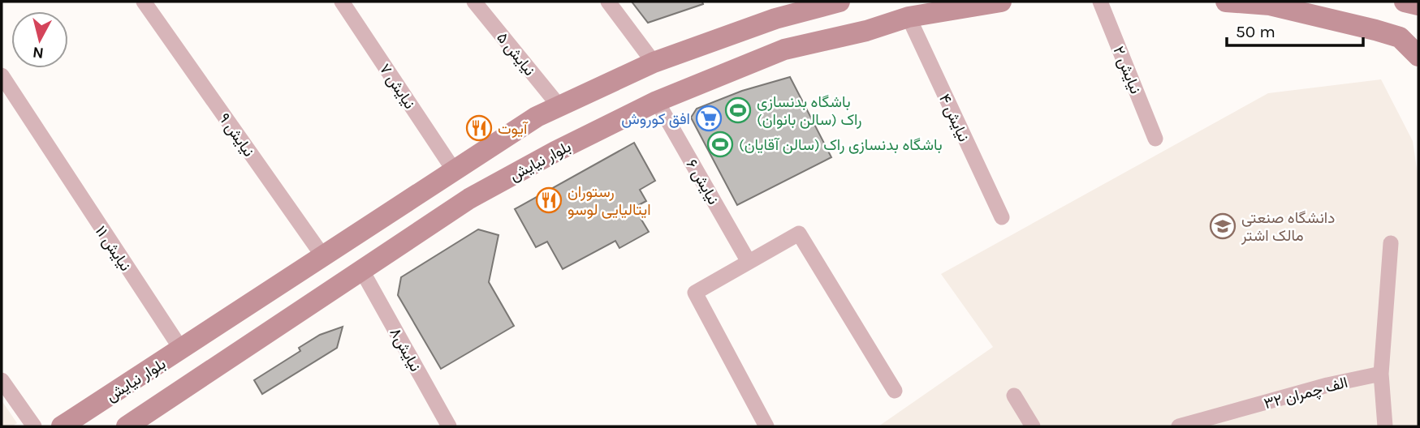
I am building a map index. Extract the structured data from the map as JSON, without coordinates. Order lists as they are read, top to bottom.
{
  "streets": {
    "main road": ["بلوار نیایش"],
    "street": [
      "نیایش ۵",
      "نیایش ۲",
      "نیایش ۷",
      "نیایش ۴",
      "نیایش ۹",
      "نیایش ۶",
      "نیایش ۱۱",
      "نیایش۸",
      "۳۲ الف چمران"
    ]
  },
  "crossings": [
    ["نیایش ۵", "بلوار نیایش"],
    ["نیایش ۷", "بلوار نیایش"],
    ["نیایش ۴", "بلوار نیایش"],
    ["نیایش ۹", "بلوار نیایش"],
    ["بلوار نیایش", "نیایش ۶"],
    ["بلوار نیایش", "نیایش ۱۱"],
    ["بلوار نیایش", "نیایش۸"]
  ],
  "places": {
    "sports": ["باشگاه بدنسازی راک (سالن بانوان)", "باشگاه بدنسازی راک (سالن آقایان)"],
    "supermarket": ["افق کوروش"],
    "restaurant": ["آیوت", "رستوران ایتالیایی لوسو"],
    "school or university": ["دانشگاه صنعتی مالک اشتر"]
  },
  "scale_bar": "50 m",
  "north": "bottom"
}
